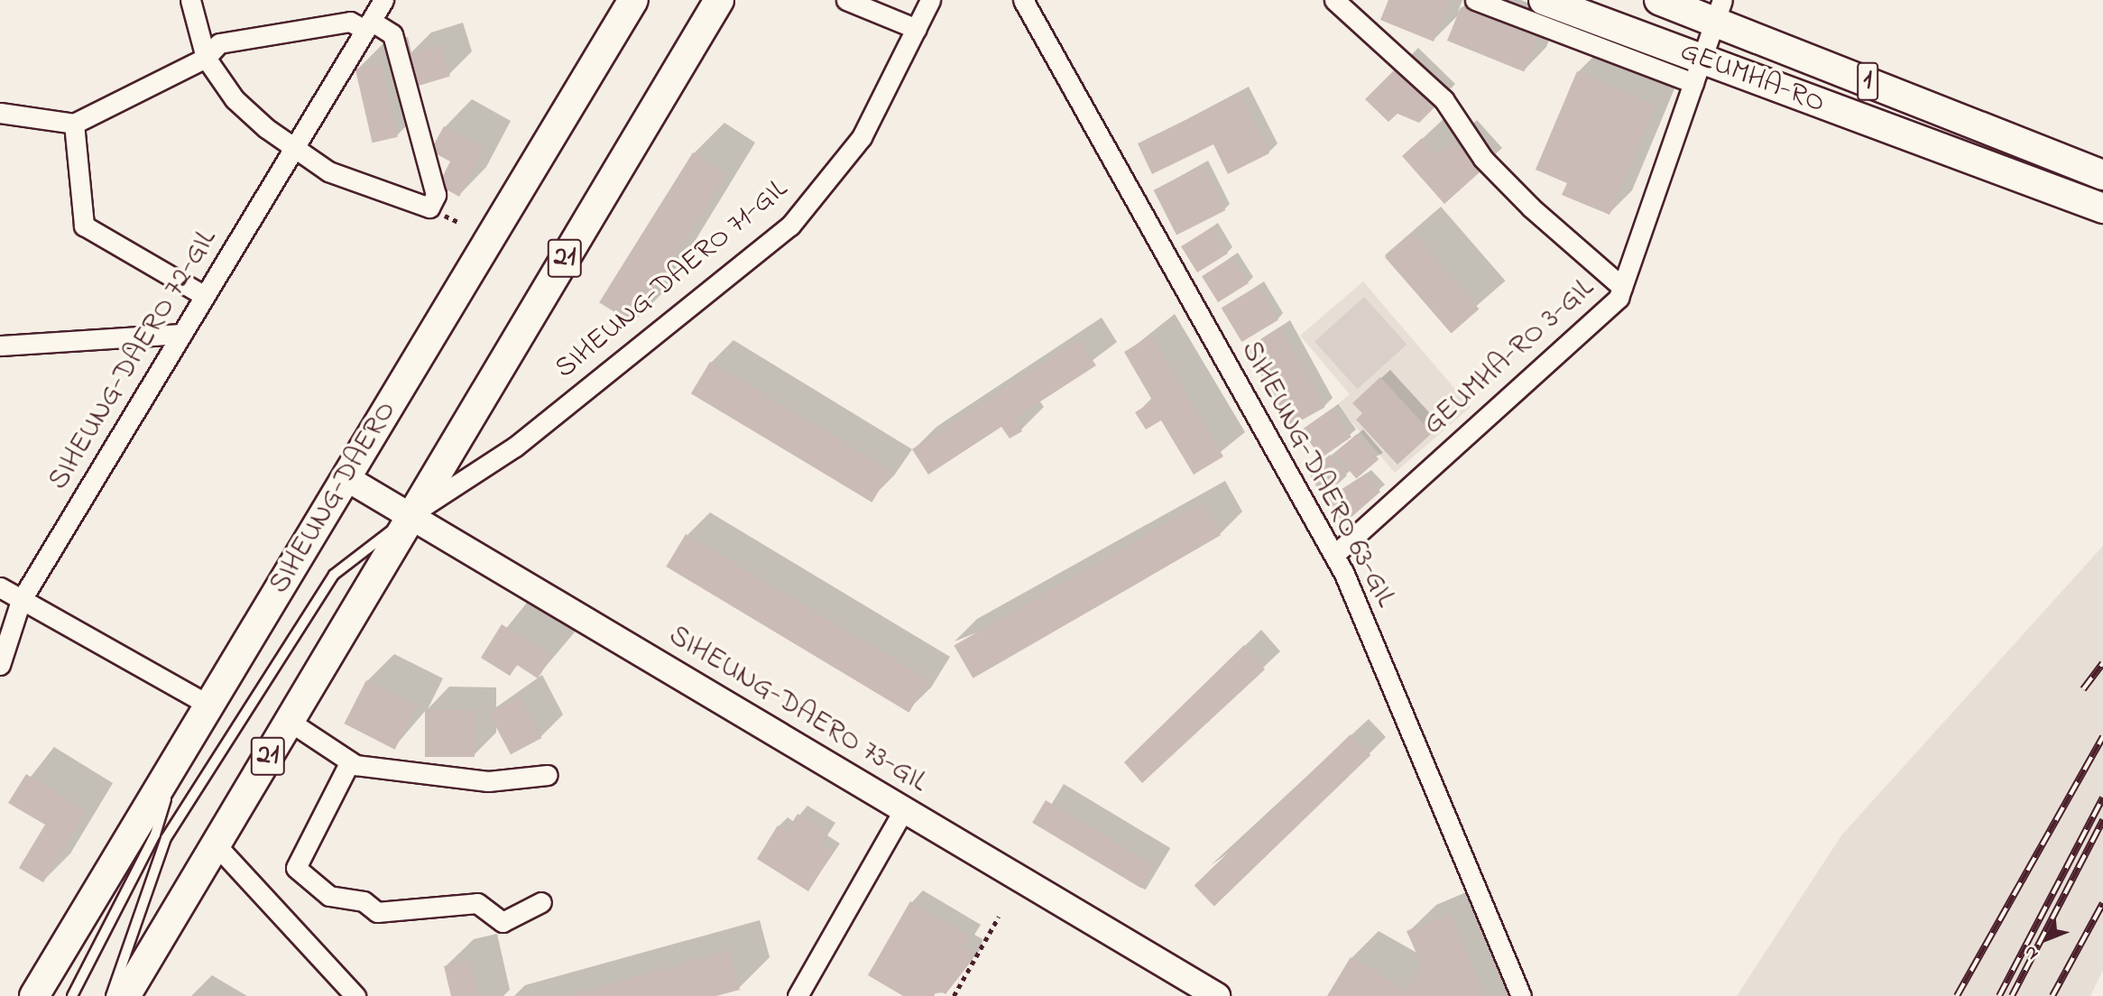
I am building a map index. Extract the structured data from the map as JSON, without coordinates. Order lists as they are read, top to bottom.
{
  "streets": {
    "main road": [
      "GEUMHA-RO",
      "1",
      "21",
      "SIHEUNG-DAERO"
    ],
    "street": [
      "SIHEUNG-DAERO 71-GIL",
      "GEUMHA-RO 3-GIL",
      "SIHEUNG-DAERO 72-GIL",
      "SIHEUNG-DAERO 63-GIL",
      "SIHEUNG-DAERO 73-GIL"
    ]
  },
  "crossings": [
    ["GEUMHA-RO", "GEUMHA-RO 3-GIL"],
    ["21", "SIHEUNG-DAERO 71-GIL"],
    ["21", "SIHEUNG-DAERO 73-GIL"],
    ["SIHEUNG-DAERO 71-GIL", "SIHEUNG-DAERO 73-GIL"],
    ["GEUMHA-RO 3-GIL", "SIHEUNG-DAERO 63-GIL"],
    ["SIHEUNG-DAERO", "SIHEUNG-DAERO 73-GIL"]
  ],
  "north": "bottom left"
}
